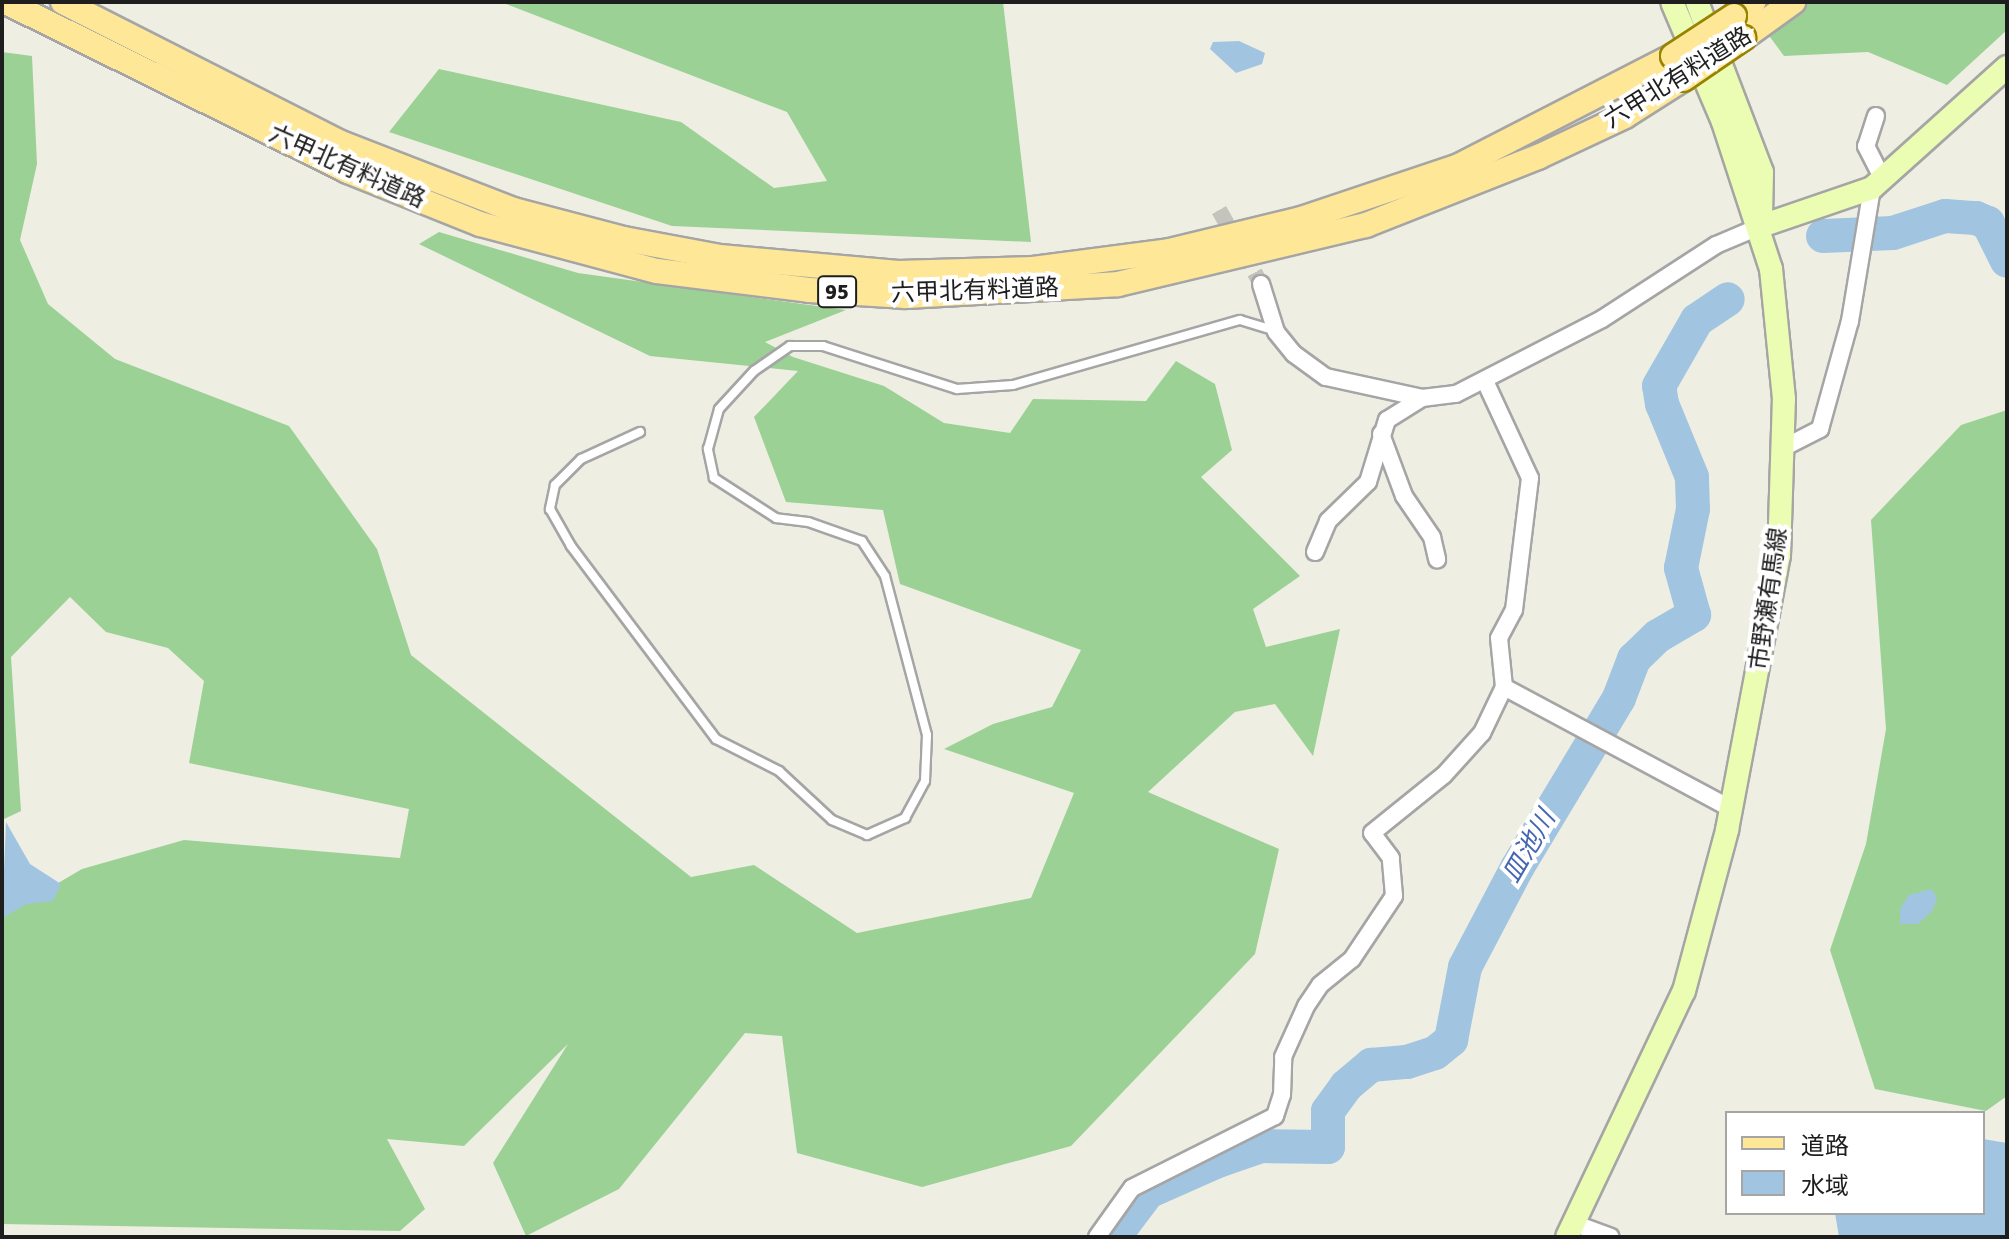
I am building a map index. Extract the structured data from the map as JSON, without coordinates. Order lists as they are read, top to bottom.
{
  "streets": {
    "main road": ["六甲北有料道路", "95", "市野瀬有馬線"]
  },
  "water": ["皿池川"],
  "legend": ["道路", "水域"]
}
